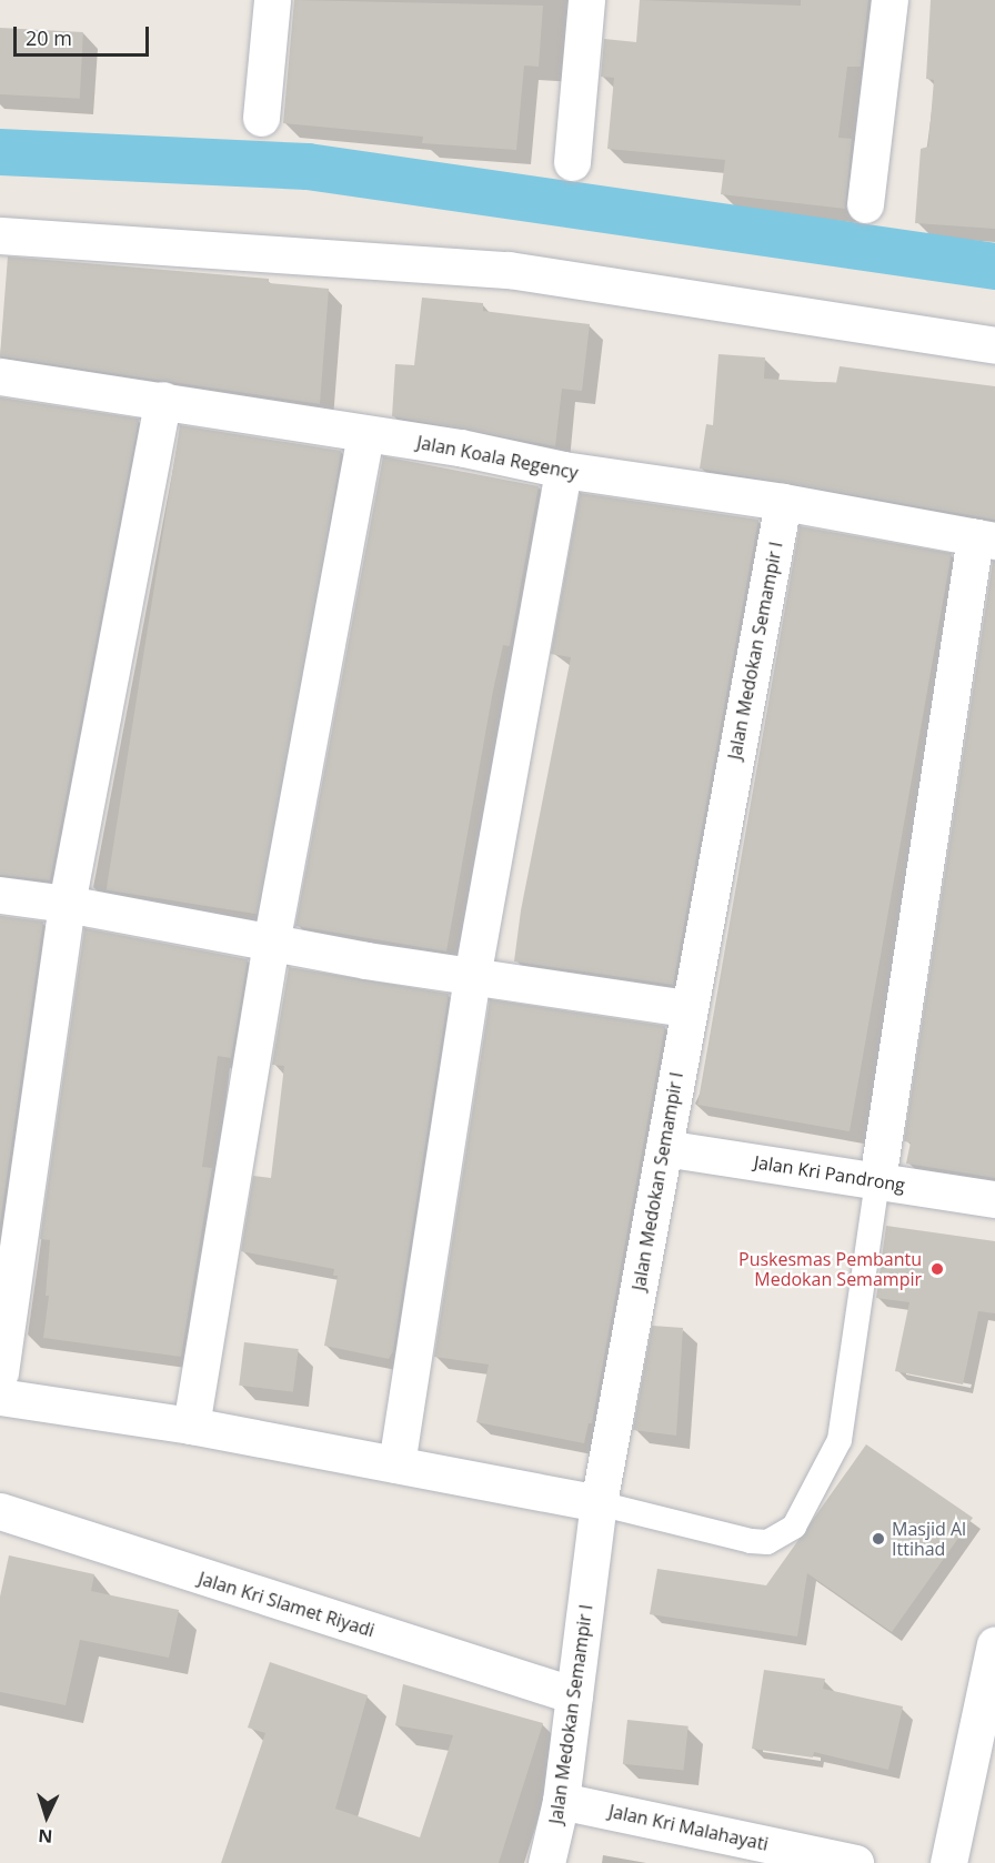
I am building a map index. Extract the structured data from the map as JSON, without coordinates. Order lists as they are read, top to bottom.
{
  "streets": {
    "street": [
      "Jalan Koala Regency",
      "Jalan Medokan Semampir I",
      "Jalan Kri Pandrong",
      "Jalan Kri Slamet Riyadi",
      "Jalan Kri Malahayati"
    ]
  },
  "crossings": [
    ["Jalan Koala Regency", "Jalan Medokan Semampir I"],
    ["Jalan Medokan Semampir I", "Jalan Kri Pandrong"],
    ["Jalan Medokan Semampir I", "Jalan Kri Slamet Riyadi"],
    ["Jalan Medokan Semampir I", "Jalan Kri Malahayati"]
  ],
  "places": ["Puskesmas Pembantu Medokan Semampir", "Masjid Al Ittihad"],
  "scale_bar": "20 m",
  "north": "bottom"
}
